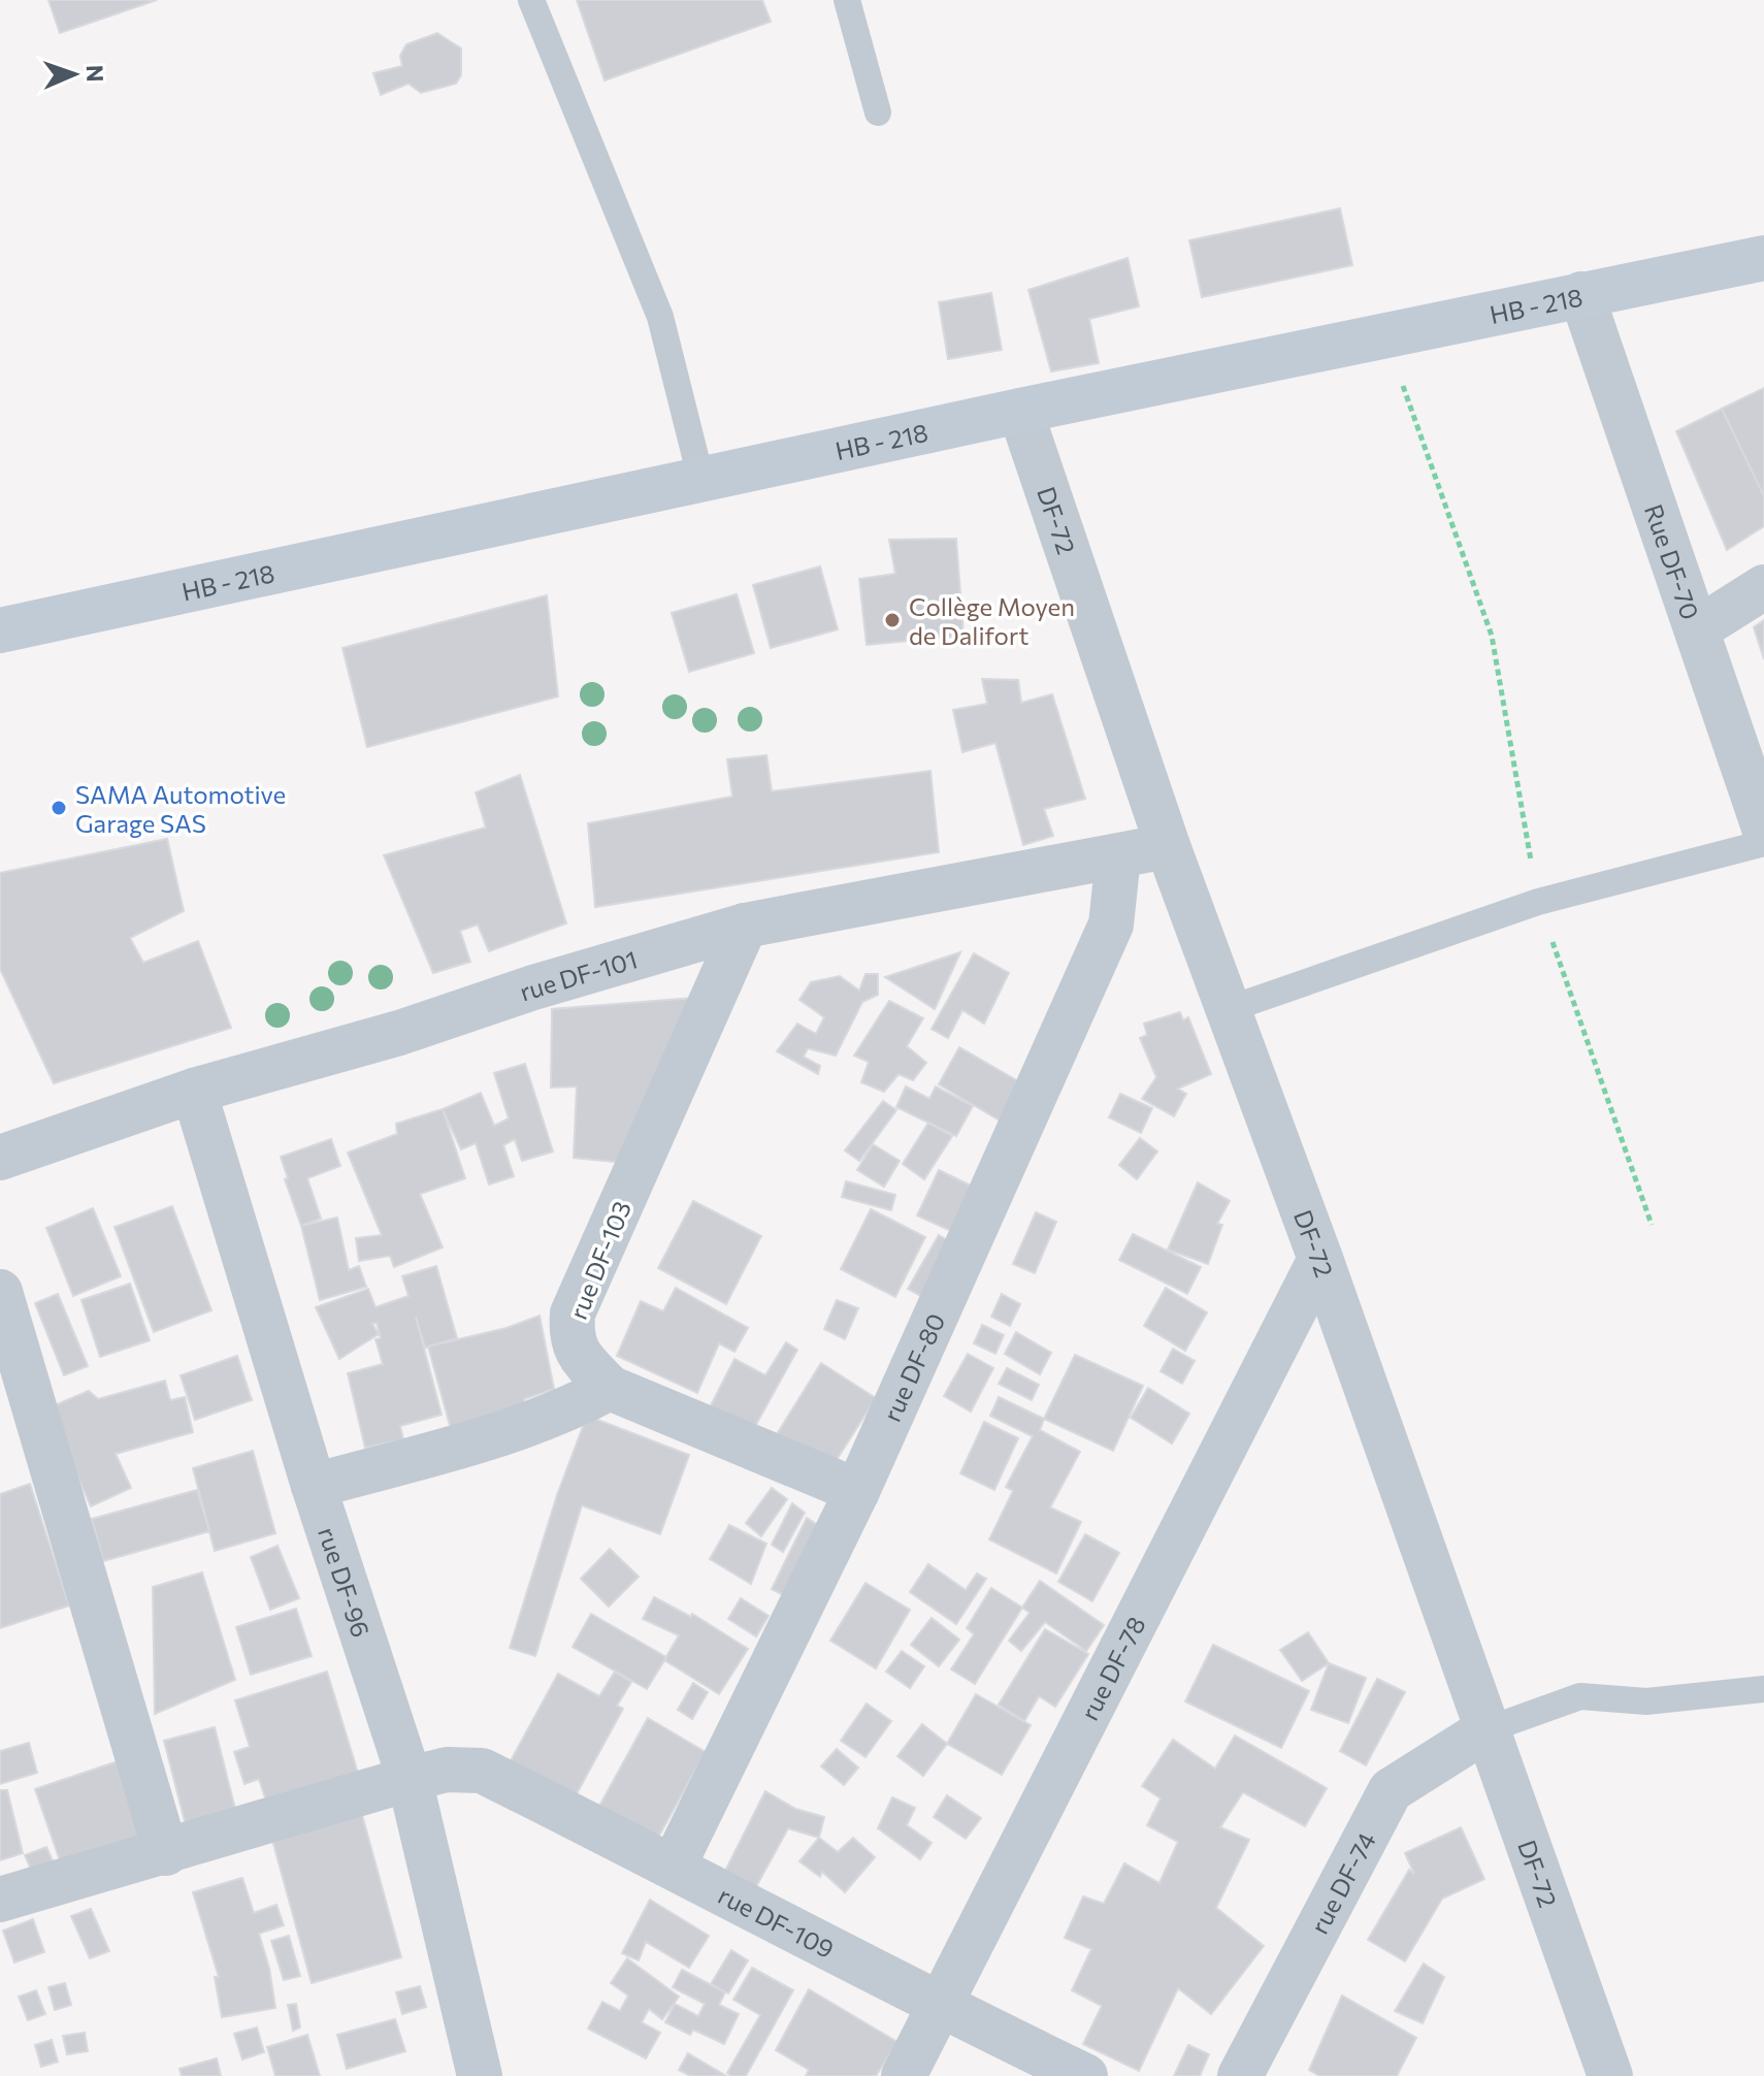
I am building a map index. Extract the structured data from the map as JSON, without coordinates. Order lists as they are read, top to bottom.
{
  "streets": {
    "main road": ["HB - 218"],
    "street": [
      "DF-72",
      "Rue DF-70",
      "rue DF-101",
      "rue DF-103",
      "rue DF-80",
      "rue DF-96",
      "rue DF-78",
      "rue DF-74",
      "rue DF-109"
    ]
  },
  "crossings": [
    ["HB - 218", "DF-72"],
    ["HB - 218", "Rue DF-70"],
    ["DF-72", "rue DF-101"],
    ["DF-72", "rue DF-78"],
    ["DF-72", "rue DF-74"],
    ["rue DF-101", "rue DF-103"],
    ["rue DF-101", "rue DF-80"],
    ["rue DF-101", "rue DF-96"],
    ["rue DF-103", "rue DF-80"],
    ["rue DF-80", "rue DF-109"],
    ["rue DF-96", "rue DF-109"],
    ["rue DF-78", "rue DF-109"]
  ],
  "places": ["Collège Moyen de Dalifort", "SAMA Automotive Garage SAS"],
  "north": "right"
}
